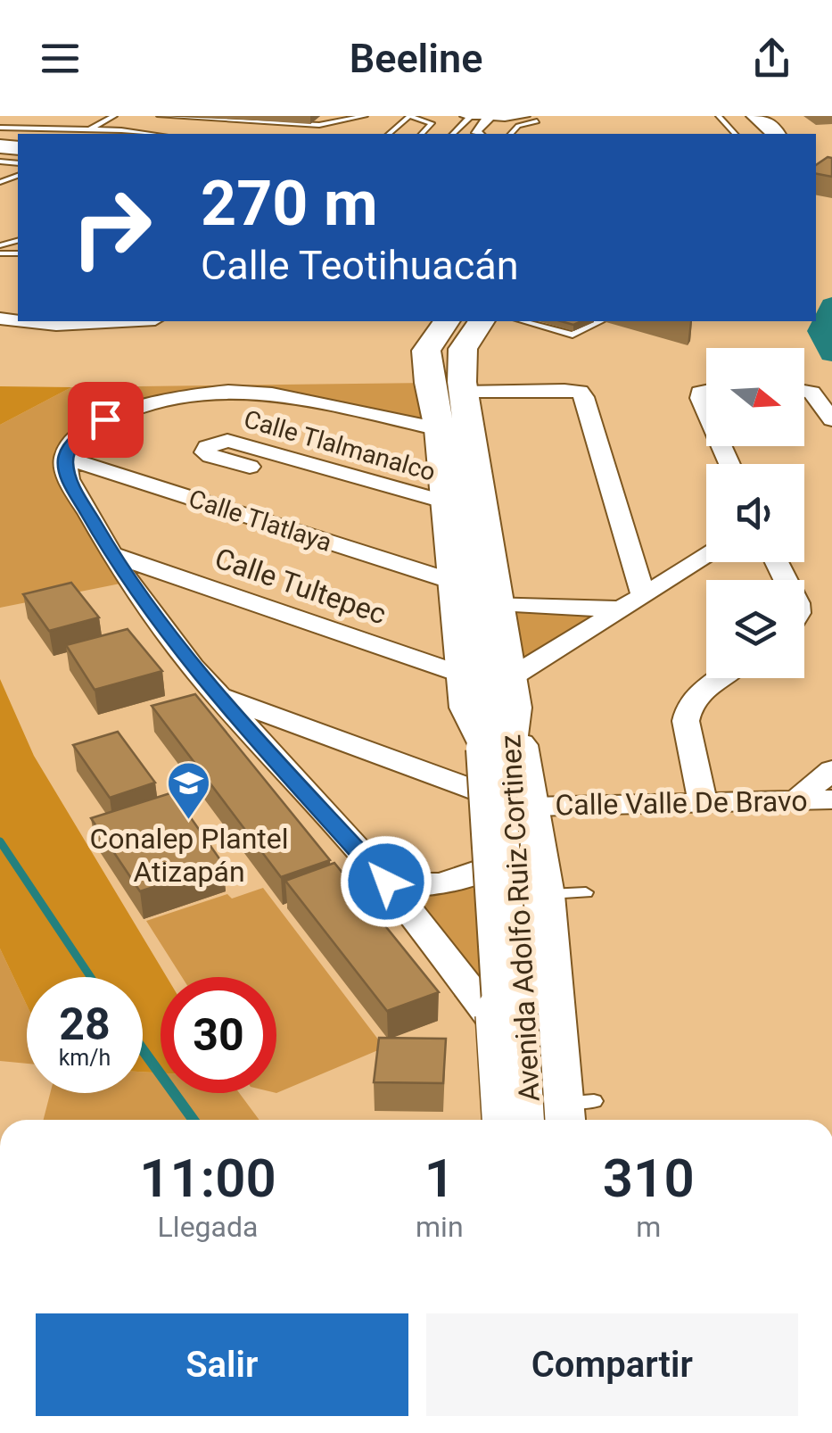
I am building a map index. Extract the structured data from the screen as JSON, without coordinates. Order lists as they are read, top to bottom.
{
  "streets": {
    "main road": ["Avenida Adolfo Ruiz Cortinez"],
    "street": [
      "Calle Tlalmanalco",
      "Calle Tlatlaya",
      "Calle Tultepec",
      "Calle Valle De Bravo"
    ]
  },
  "crossings": [
    ["Calle Tlalmanalco", "Avenida Adolfo Ruiz Cortinez"],
    ["Calle Tlatlaya", "Avenida Adolfo Ruiz Cortinez"],
    ["Calle Tultepec", "Avenida Adolfo Ruiz Cortinez"],
    ["Calle Valle De Bravo", "Avenida Adolfo Ruiz Cortinez"]
  ],
  "places": {
    "school or university": ["Conalep Plantel Atizapán"]
  },
  "north": "right",
  "page": {
    "header": "Beeline",
    "turn": ["270 m", "Calle Teotihuacán"],
    "speed": "28 km/h",
    "limit": "30",
    "eta": [
      "11:00",
      "Llegada",
      "1",
      "min",
      "310",
      "m"
    ],
    "buttons": ["Salir", "Compartir"]
  }
}
